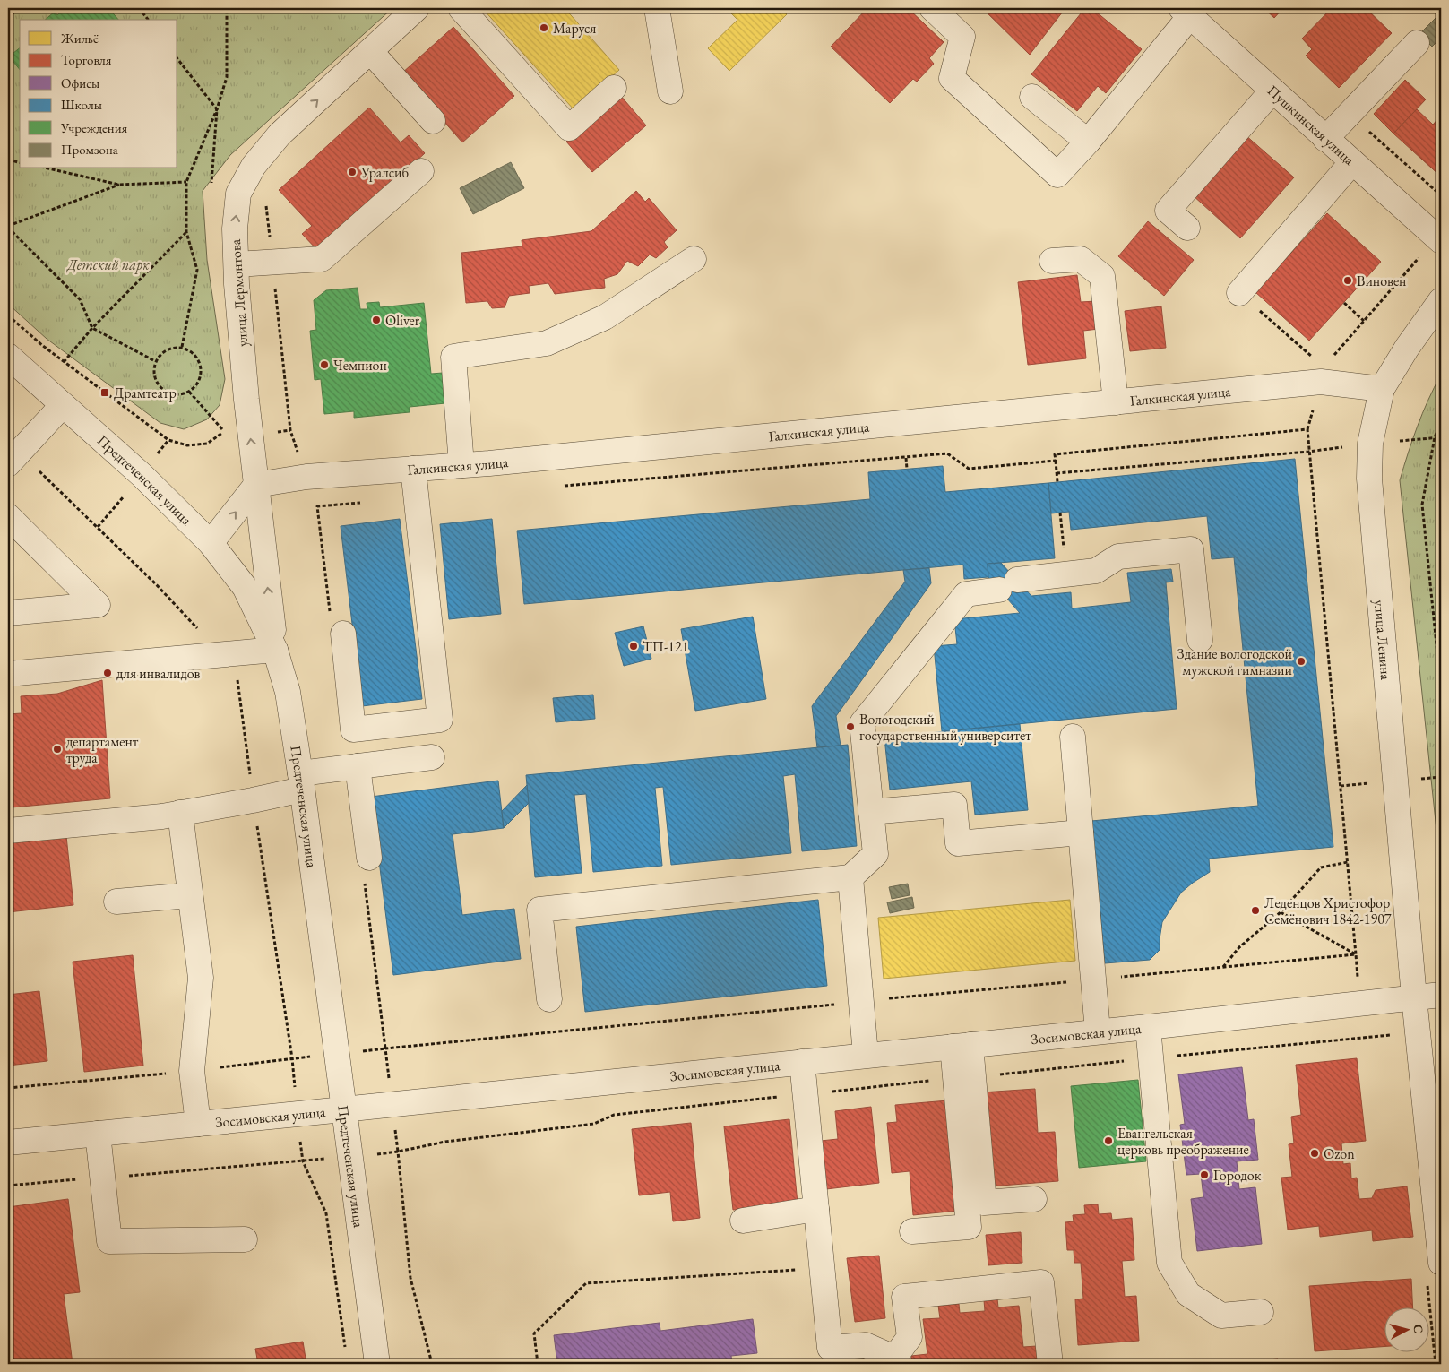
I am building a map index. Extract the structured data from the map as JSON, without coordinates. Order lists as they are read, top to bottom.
{
  "streets": {
    "street": [
      "Пушкинская улица",
      "улица Лермонтова",
      "Галкинская улица",
      "Предтеченская улица",
      "улица Ленина",
      "Зосимовская улица"
    ]
  },
  "crossings": [
    ["улица Лермонтова", "Галкинская улица"],
    ["улица Лермонтова", "Предтеченская улица"],
    ["Галкинская улица", "улица Ленина"],
    ["Предтеченская улица", "Зосимовская улица"],
    ["улица Ленина", "Зосимовская улица"]
  ],
  "one_way": ["улица Лермонтова"],
  "parks": ["Детский парк"],
  "places": {
    "other": [
      "Маруся",
      "Уралсиб",
      "Виновен",
      "Oliver",
      "Чемпион",
      "ТП-121",
      "Здание вологодской мужской гимназии",
      "для инвалидов",
      "Вологодский государственный университет",
      "департамент труда",
      "Леденцов Христофор Семёнович 1842-1907",
      "Евангельская церковь преображение",
      "Ozon",
      "Городок"
    ],
    "transit": ["Драмтеатр"]
  },
  "legend": [
    "Жильё",
    "Торговля",
    "Офисы",
    "Школы",
    "Учреждения",
    "Промзона"
  ],
  "north": "right"
}
